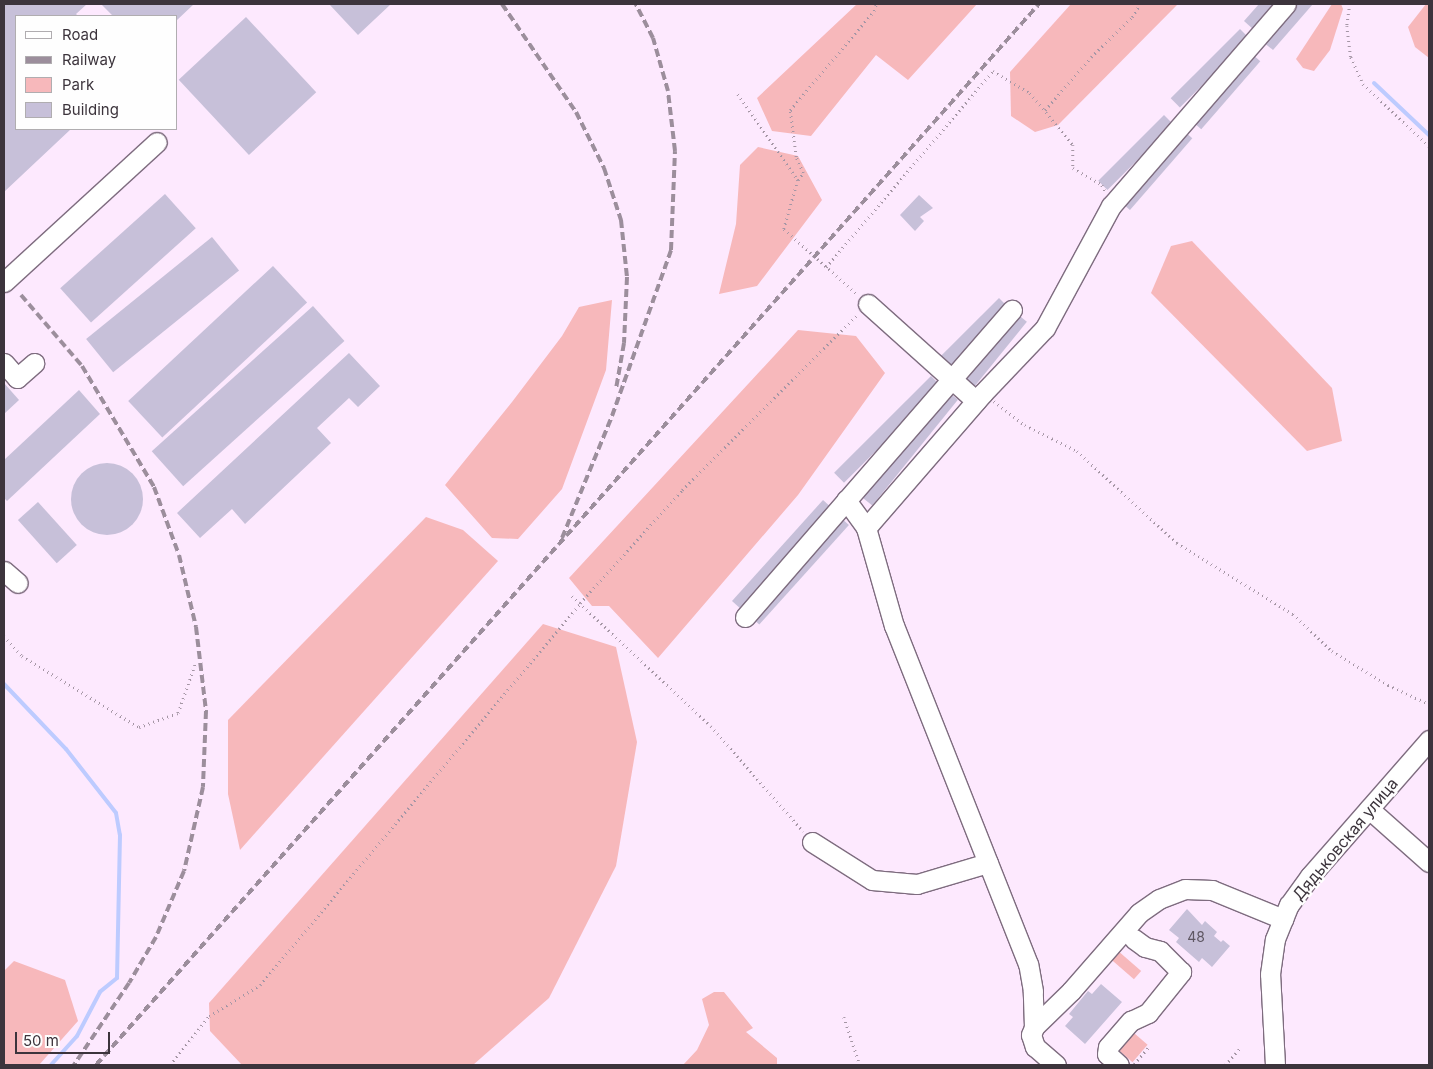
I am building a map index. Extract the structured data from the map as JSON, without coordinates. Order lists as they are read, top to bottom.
{
  "streets": {
    "street": ["Дядьковская улица"]
  },
  "house_numbers": ["48"],
  "legend": [
    "Road",
    "Railway",
    "Park",
    "Building"
  ],
  "scale_bar": "50 m"
}
